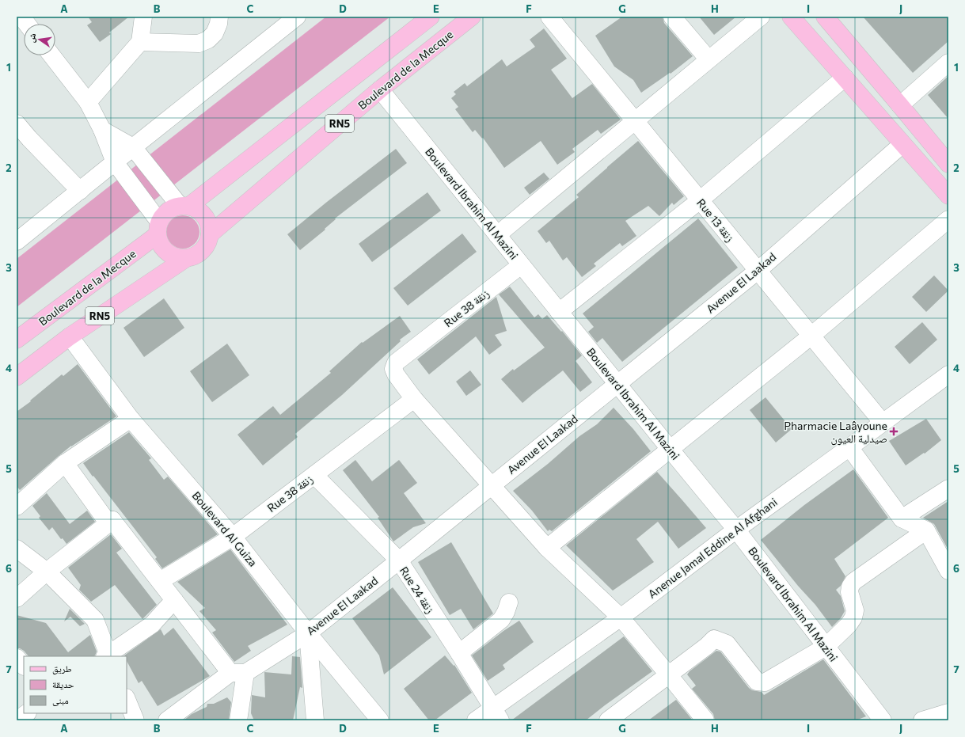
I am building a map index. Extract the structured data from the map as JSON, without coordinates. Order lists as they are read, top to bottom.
{
  "streets": {
    "main road": ["Boulevard de la Mecque", "RN5"],
    "street": [
      "Boulevard Ibrahim Al Mazini",
      "Rue 13 زنقة",
      "Avenue El Laakad",
      "Rue 38 زنقة",
      "Boulevard Al Guiza",
      "Anenue Jamal Eddine Al Afghani",
      "Rue 24 زنقة"
    ]
  },
  "crossings": [
    ["Boulevard de la Mecque", "RN5"],
    ["Boulevard de la Mecque", "Boulevard Ibrahim Al Mazini"],
    ["RN5", "Boulevard Al Guiza"],
    ["Boulevard Ibrahim Al Mazini", "Avenue El Laakad"],
    ["Boulevard Ibrahim Al Mazini", "Rue 38 زنقة"],
    ["Boulevard Ibrahim Al Mazini", "Anenue Jamal Eddine Al Afghani"],
    ["Rue 13 زنقة", "Avenue El Laakad"],
    ["Rue 13 زنقة", "Anenue Jamal Eddine Al Afghani"],
    ["Avenue El Laakad", "Boulevard Al Guiza"],
    ["Avenue El Laakad", "Rue 24 زنقة"],
    ["Rue 38 زنقة", "Boulevard Al Guiza"],
    ["Rue 38 زنقة", "Rue 24 زنقة"],
    ["Anenue Jamal Eddine Al Afghani", "Rue 24 زنقة"]
  ],
  "places": {
    "health": ["Pharmacie Laâyoune صيدلية العيون"]
  },
  "legend": ["طريق", "حديقة", "مبنى"],
  "north": "left",
  "grid": {
    "columns": [
      "A",
      "B",
      "C",
      "D",
      "E",
      "F",
      "G",
      "H",
      "I",
      "J"
    ],
    "rows": [
      "1",
      "2",
      "3",
      "4",
      "5",
      "6",
      "7"
    ]
  }
}
